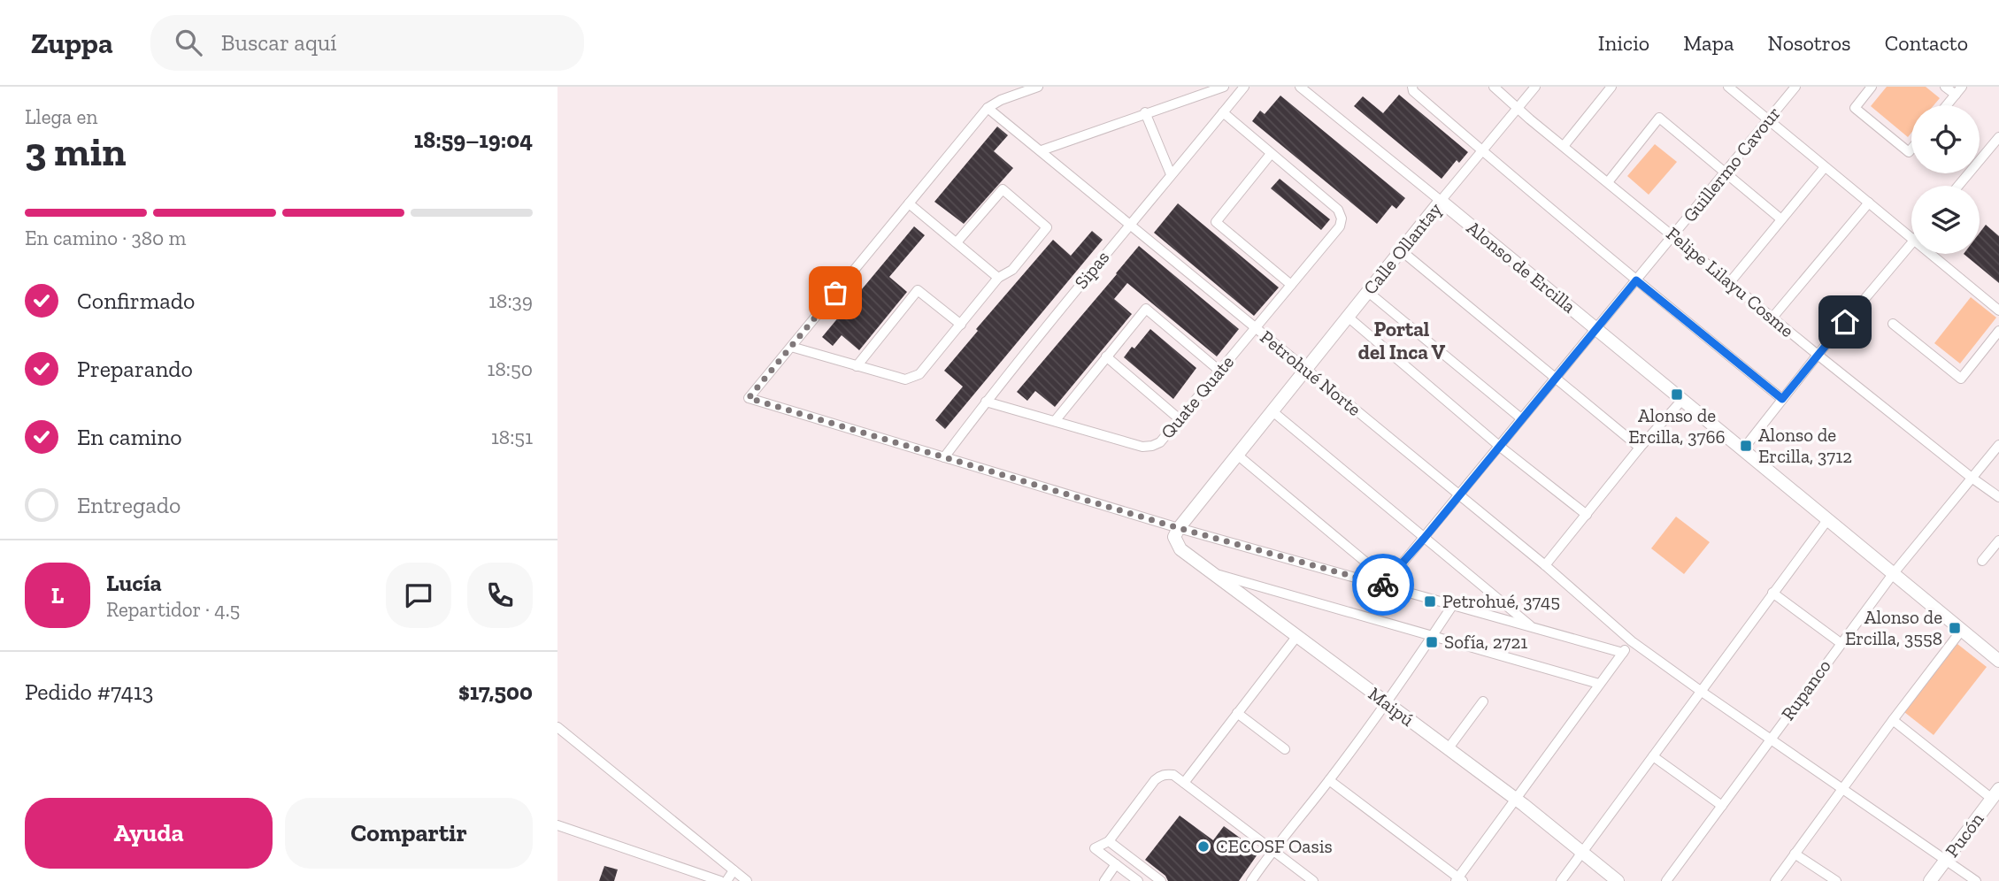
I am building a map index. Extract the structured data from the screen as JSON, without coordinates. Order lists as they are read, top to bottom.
{
  "streets": {
    "street": [
      "Guillermo Cavour",
      "Calle Ollantay",
      "Alonso de Ercilla",
      "Sipas",
      "Felipe Lilayu Cosme",
      "Petrohué Norte",
      "Quate Quate",
      "Rupanco",
      "Maipú",
      "Pucón"
    ]
  },
  "crossings": [
    ["Guillermo Cavour", "Alonso de Ercilla"],
    ["Guillermo Cavour", "Felipe Lilayu Cosme"],
    ["Guillermo Cavour", "Petrohué Norte"],
    ["Calle Ollantay", "Alonso de Ercilla"],
    ["Calle Ollantay", "Felipe Lilayu Cosme"],
    ["Calle Ollantay", "Petrohué Norte"],
    ["Calle Ollantay", "Maipú"],
    ["Alonso de Ercilla", "Rupanco"],
    ["Sipas", "Petrohué Norte"],
    ["Sipas", "Quate Quate"],
    ["Felipe Lilayu Cosme", "Rupanco"],
    ["Petrohué Norte", "Quate Quate"],
    ["Petrohué Norte", "Rupanco"],
    ["Petrohué Norte", "Pucón"]
  ],
  "districts": ["Portal del Inca V"],
  "places": {
    "transit": [
      "Alonso de Ercilla, 3766",
      "Alonso de Ercilla, 3712",
      "Petrohué, 3745",
      "Alonso de Ercilla, 3558",
      "Sofía, 2721"
    ],
    "other": ["CECOSF Oasis"]
  },
  "page": {
    "header": "Zuppa",
    "search": "Buscar aquí",
    "nav": [
      "Inicio",
      "Mapa",
      "Nosotros",
      "Contacto"
    ],
    "heading": ["3 min", "Llega en", "18:59–19:04"],
    "panel": [
      "Lucía",
      "Repartidor · 4.5",
      "Pedido #7413",
      "$17,500"
    ],
    "bar": "En camino · 380 m",
    "list": [
      ["Confirmado", "18:39"],
      ["Preparando", "18:50"],
      ["En camino", "18:51"],
      "Entregado"
    ],
    "round": "L",
    "buttons": ["Ayuda", "Compartir"]
  }
}
